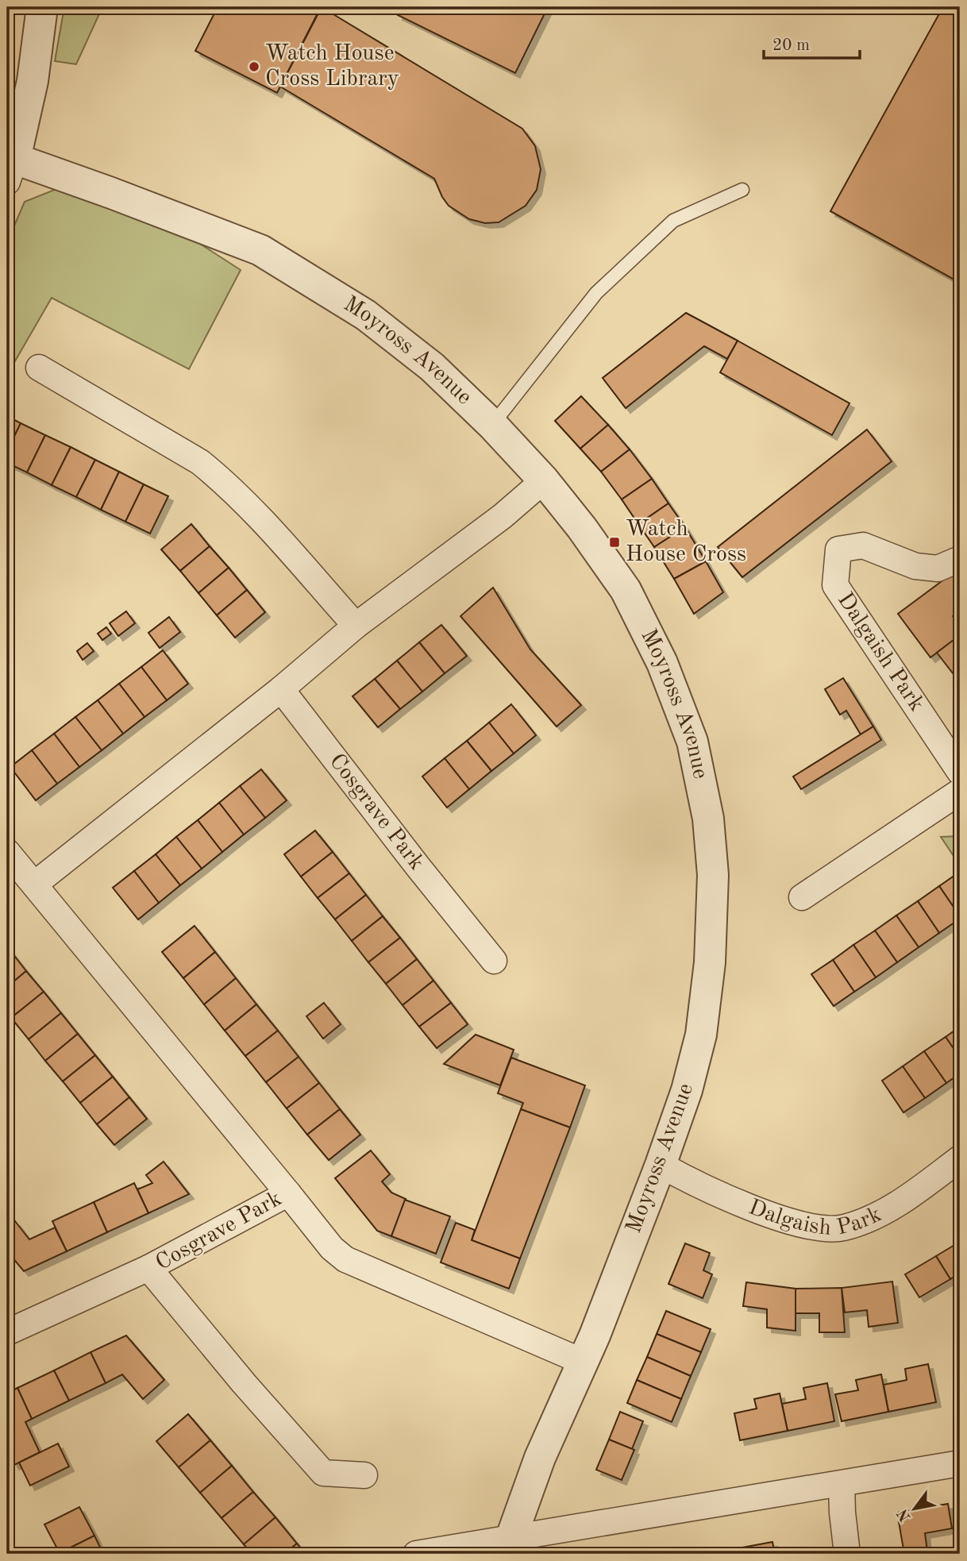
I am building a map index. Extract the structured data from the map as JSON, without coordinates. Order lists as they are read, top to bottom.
{
  "streets": {
    "street": ["Moyross Avenue", "Dalgaish Park", "Cosgrave Park"]
  },
  "crossings": [
    ["Moyross Avenue", "Dalgaish Park"]
  ],
  "places": {
    "other": ["Watch House Cross Library"],
    "transit": ["Watch House Cross"]
  },
  "scale_bar": "20 m",
  "north": "bottom left"
}
